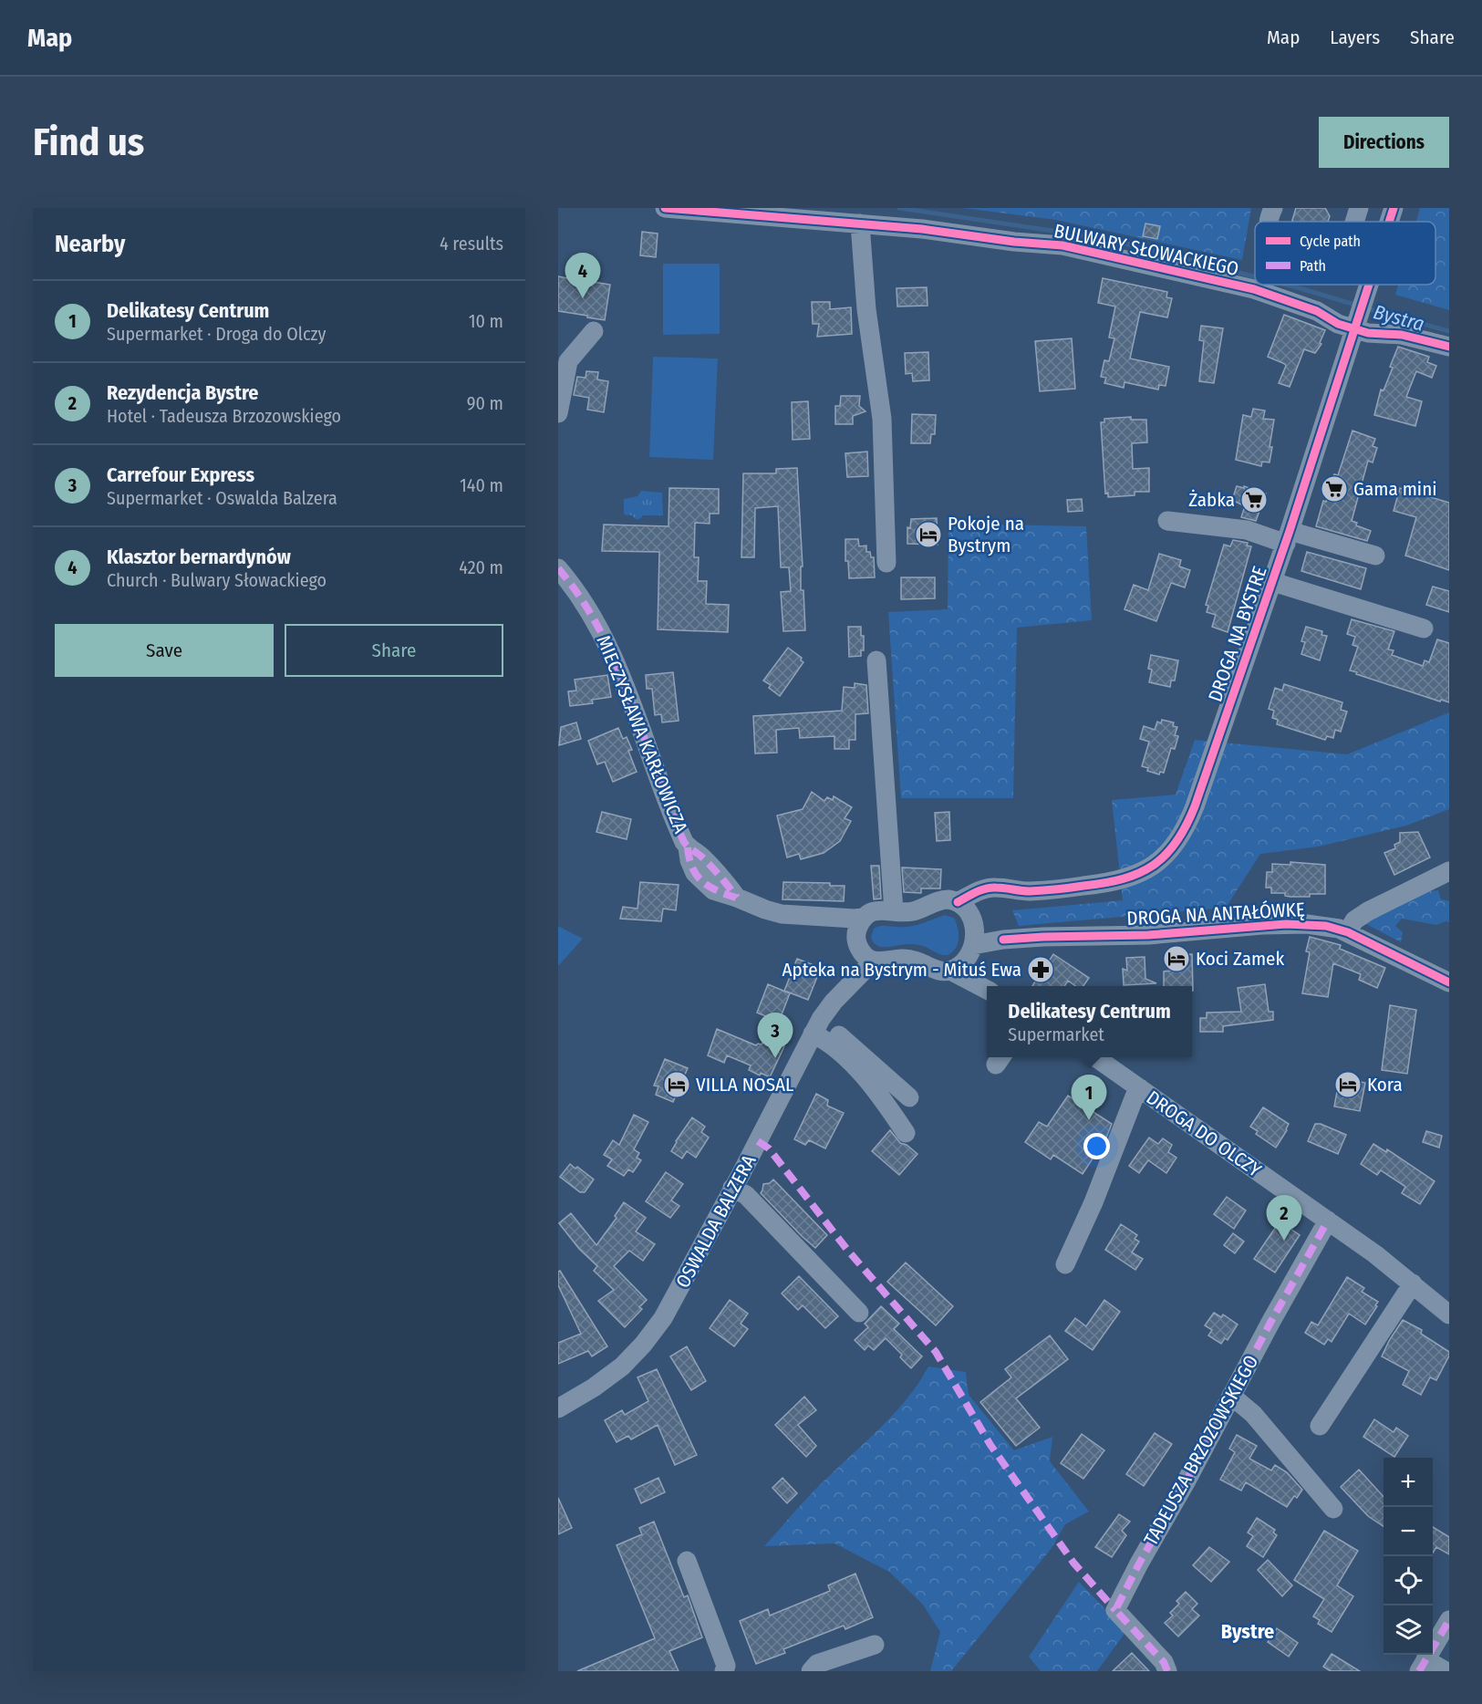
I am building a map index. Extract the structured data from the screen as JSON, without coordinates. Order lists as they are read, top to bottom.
{
  "streets": {
    "street": [
      "BULWARY SŁOWACKIEGO",
      "DROGA NA BYSTRE",
      "MIECZYSŁAWA KARŁOWICZA",
      "DROGA NA ANTAŁÓWKĘ",
      "DROGA DO OLCZY",
      "OSWALDA BALZERA",
      "TADEUSZA BRZOZOWSKIEGO"
    ]
  },
  "crossings": [
    ["BULWARY SŁOWACKIEGO", "DROGA NA BYSTRE"],
    ["DROGA NA BYSTRE", "MIECZYSŁAWA KARŁOWICZA"],
    ["DROGA NA BYSTRE", "DROGA NA ANTAŁÓWKĘ"],
    ["MIECZYSŁAWA KARŁOWICZA", "OSWALDA BALZERA"],
    ["DROGA DO OLCZY", "TADEUSZA BRZOZOWSKIEGO"]
  ],
  "districts": ["Bystre"],
  "water": ["Bystra"],
  "places": {
    "supermarket": ["Gama mini", "Żabka"],
    "hotel": [
      "Pokoje na Bystrym",
      "Koci Zamek",
      "VILLA NOSAL",
      "Kora"
    ],
    "pharmacy": ["Apteka na Bystrym - Mituś Ewa"]
  },
  "legend": ["Cycle path", "Path"],
  "page": {
    "header": "Map",
    "nav": ["Map", "Layers", "Share"],
    "buttons": [
      "Directions",
      ["Save", "Share"]
    ],
    "title": "Find us",
    "heading": ["Nearby", "4 results"],
    "pins": [
      "4",
      "3",
      "1",
      "2"
    ],
    "list": [
      {
        "mark": "1",
        "name": "Delikatesy Centrum",
        "note": "Supermarket · Droga do Olczy",
        "value": "10 m"
      },
      {
        "mark": "2",
        "name": "Rezydencja Bystre",
        "note": "Hotel · Tadeusza Brzozowskiego",
        "value": "90 m"
      },
      {
        "mark": "3",
        "name": "Carrefour Express",
        "note": "Supermarket · Oswalda Balzera",
        "value": "140 m"
      },
      {
        "mark": "4",
        "name": "Klasztor bernardynów",
        "note": "Church · Bulwary Słowackiego",
        "value": "420 m"
      }
    ],
    "popup": ["Delikatesy Centrum", "Supermarket"],
    "map_buttons": ["+", "−"]
  }
}
